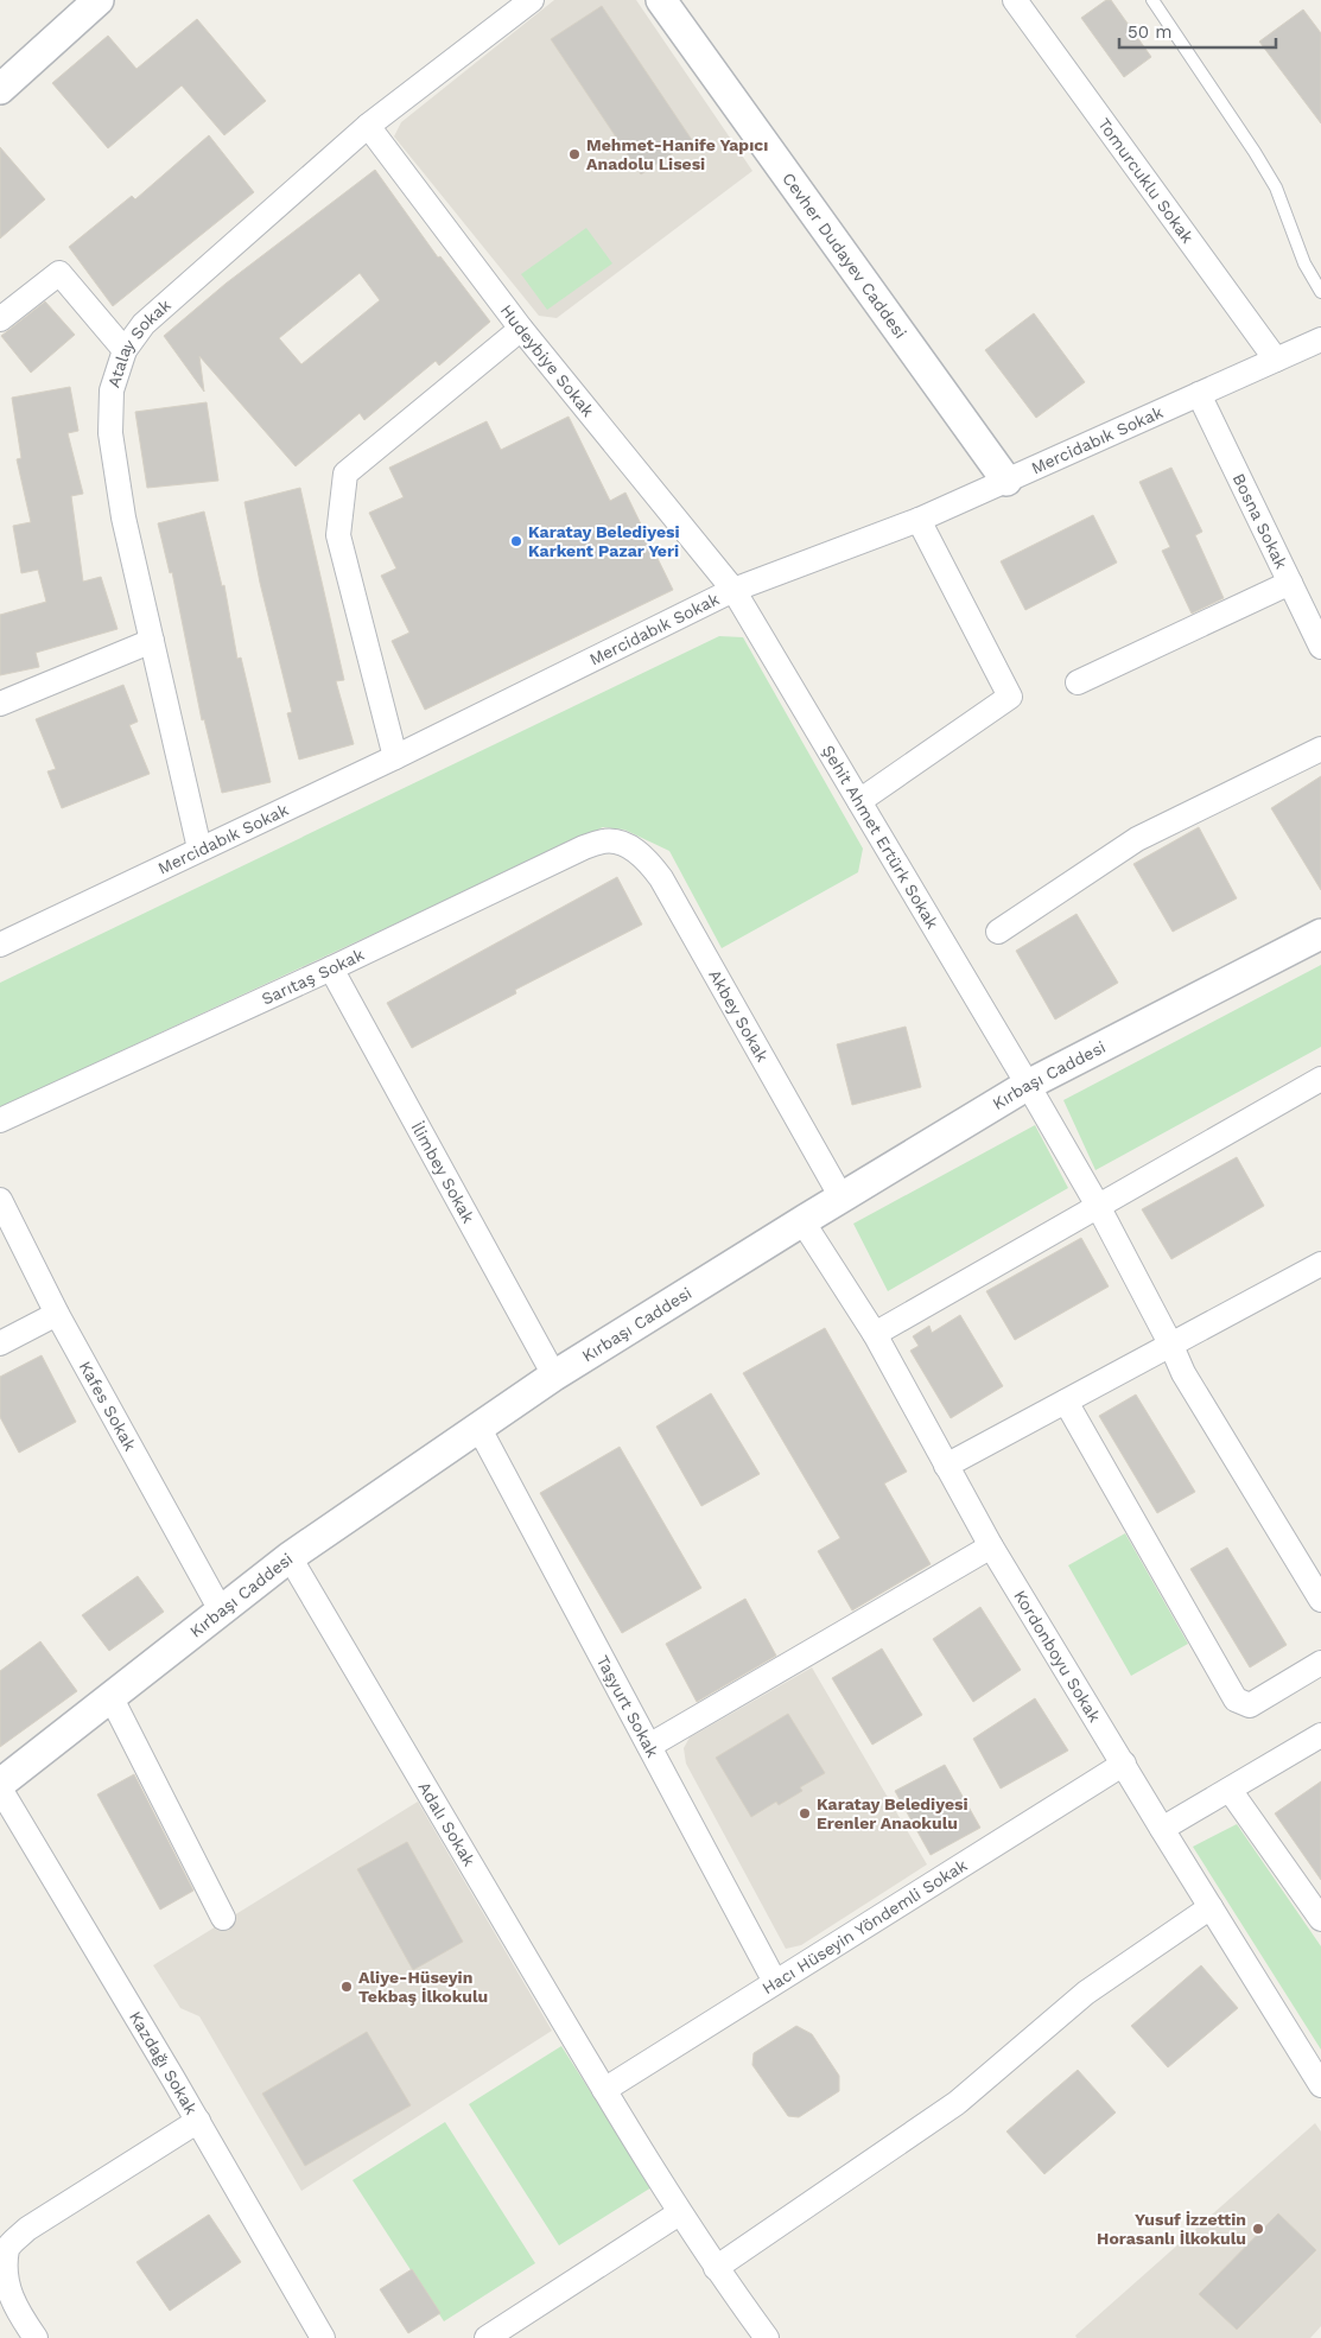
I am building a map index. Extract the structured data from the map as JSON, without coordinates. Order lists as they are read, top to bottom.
{
  "streets": {
    "street": [
      "Tomurcuklu Sokak",
      "Cevher Dudayev Caddesi",
      "Atalay Sokak",
      "Hudeybiye Sokak",
      "Mercidabık Sokak",
      "Bosna Sokak",
      "Şehit Ahmet Ertürk Sokak",
      "Sarıtaş Sokak",
      "Akbey Sokak",
      "Kırbaşı Caddesi",
      "İlimbey Sokak",
      "Kafes Sokak",
      "Kordonboyu Sokak",
      "Taşyurt Sokak",
      "Adalı Sokak",
      "Hacı Hüseyin Yöndemli Sokak",
      "Kazdağı Sokak"
    ]
  },
  "crossings": [
    ["Tomurcuklu Sokak", "Mercidabık Sokak"],
    ["Cevher Dudayev Caddesi", "Mercidabık Sokak"],
    ["Atalay Sokak", "Hudeybiye Sokak"],
    ["Atalay Sokak", "Mercidabık Sokak"],
    ["Hudeybiye Sokak", "Mercidabık Sokak"],
    ["Hudeybiye Sokak", "Şehit Ahmet Ertürk Sokak"],
    ["Mercidabık Sokak", "Bosna Sokak"],
    ["Mercidabık Sokak", "Şehit Ahmet Ertürk Sokak"],
    ["Şehit Ahmet Ertürk Sokak", "Kırbaşı Caddesi"],
    ["Sarıtaş Sokak", "Akbey Sokak"],
    ["Sarıtaş Sokak", "İlimbey Sokak"],
    ["Akbey Sokak", "Kırbaşı Caddesi"],
    ["Kırbaşı Caddesi", "İlimbey Sokak"],
    ["Kırbaşı Caddesi", "Kafes Sokak"],
    ["Kırbaşı Caddesi", "Kordonboyu Sokak"],
    ["Kırbaşı Caddesi", "Taşyurt Sokak"],
    ["Kırbaşı Caddesi", "Adalı Sokak"],
    ["Kırbaşı Caddesi", "Kazdağı Sokak"],
    ["Kordonboyu Sokak", "Hacı Hüseyin Yöndemli Sokak"],
    ["Taşyurt Sokak", "Hacı Hüseyin Yöndemli Sokak"],
    ["Adalı Sokak", "Hacı Hüseyin Yöndemli Sokak"]
  ],
  "places": [
    "Mehmet-Hanife Yapıcı Anadolu Lisesi",
    "Karatay Belediyesi Karkent Pazar Yeri",
    "Karatay Belediyesi Erenler Anaokulu",
    "Aliye-Hüseyin Tekbaş İlkokulu",
    "Yusuf İzzettin Horasanlı İlkokulu"
  ],
  "scale_bar": "50 m"
}
